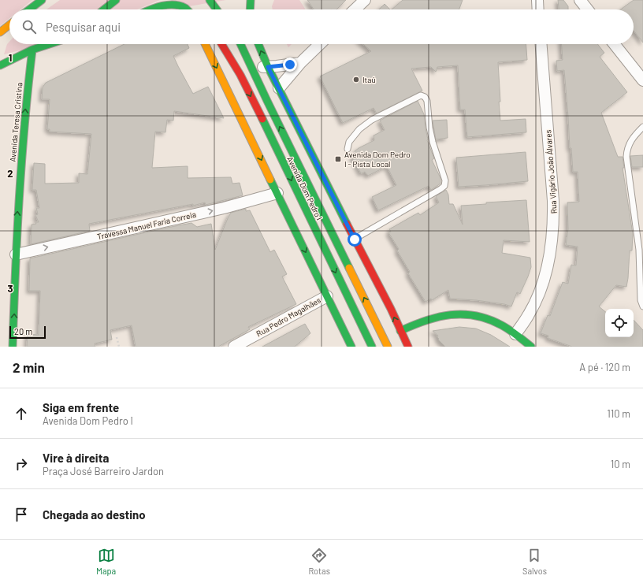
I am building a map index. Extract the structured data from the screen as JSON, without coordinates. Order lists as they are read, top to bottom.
{
  "streets": {
    "main road": ["Avenida Teresa Cristina", "Avenida Dom Pedro I"],
    "street": ["Rua Vigário João Álvares", "Travessa Manuel Faria Correia", "Rua Pedro Magalhães"]
  },
  "crossings": [
    ["Avenida Teresa Cristina", "Travessa Manuel Faria Correia"]
  ],
  "one_way": ["Avenida Teresa Cristina", "Travessa Manuel Faria Correia"],
  "places": {
    "other": ["Itaú"],
    "transit": ["Avenida Dom Pedro I - Pista Local"]
  },
  "scale_bar": "20 m",
  "page": {
    "search": "Pesquisar aqui",
    "scale": "20 m",
    "heading": ["2 min", "A pé · 120 m"],
    "list": [
      ["Siga em frente", "Avenida Dom Pedro I", "110 m"],
      ["Vire à direita", "Praça José Barreiro Jardon", "10 m"],
      "Chegada ao destino"
    ],
    "nav": ["Mapa", "Rotas", "Salvos"]
  },
  "grid": {
    "rows": ["1", "2", "3"]
  }
}
